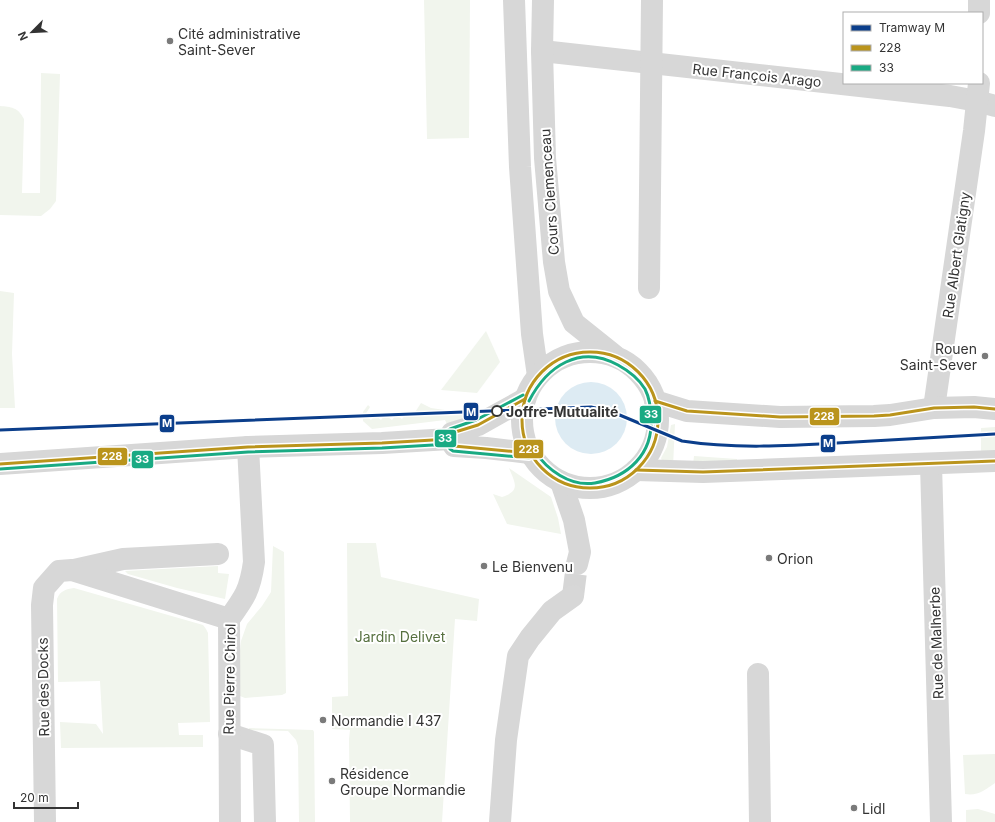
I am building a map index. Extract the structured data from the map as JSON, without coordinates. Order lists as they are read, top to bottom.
{
  "streets": {
    "street": [
      "Rue François Arago",
      "Cours Clemenceau",
      "Rue Albert Glatigny",
      "Rue de Malherbe",
      "Rue Pierre Chirol",
      "Rue des Docks"
    ]
  },
  "crossings": [
    ["Rue François Arago", "Cours Clemenceau"],
    ["Rue François Arago", "Rue Albert Glatigny"]
  ],
  "parks": ["Jardin Delivet"],
  "places": [
    "Cité administrative Saint-Sever",
    "Rouen Saint-Sever",
    "Joffre-Mutualité",
    "Orion",
    "Le Bienvenu",
    "Normandie I 437",
    "Résidence Groupe Normandie",
    "Lidl"
  ],
  "lines": ["transit line 228", "transit line 33", "tram line M"],
  "legend": ["Tramway M", "228", "33"],
  "scale_bar": "20 m",
  "north": "bottom left"
}
